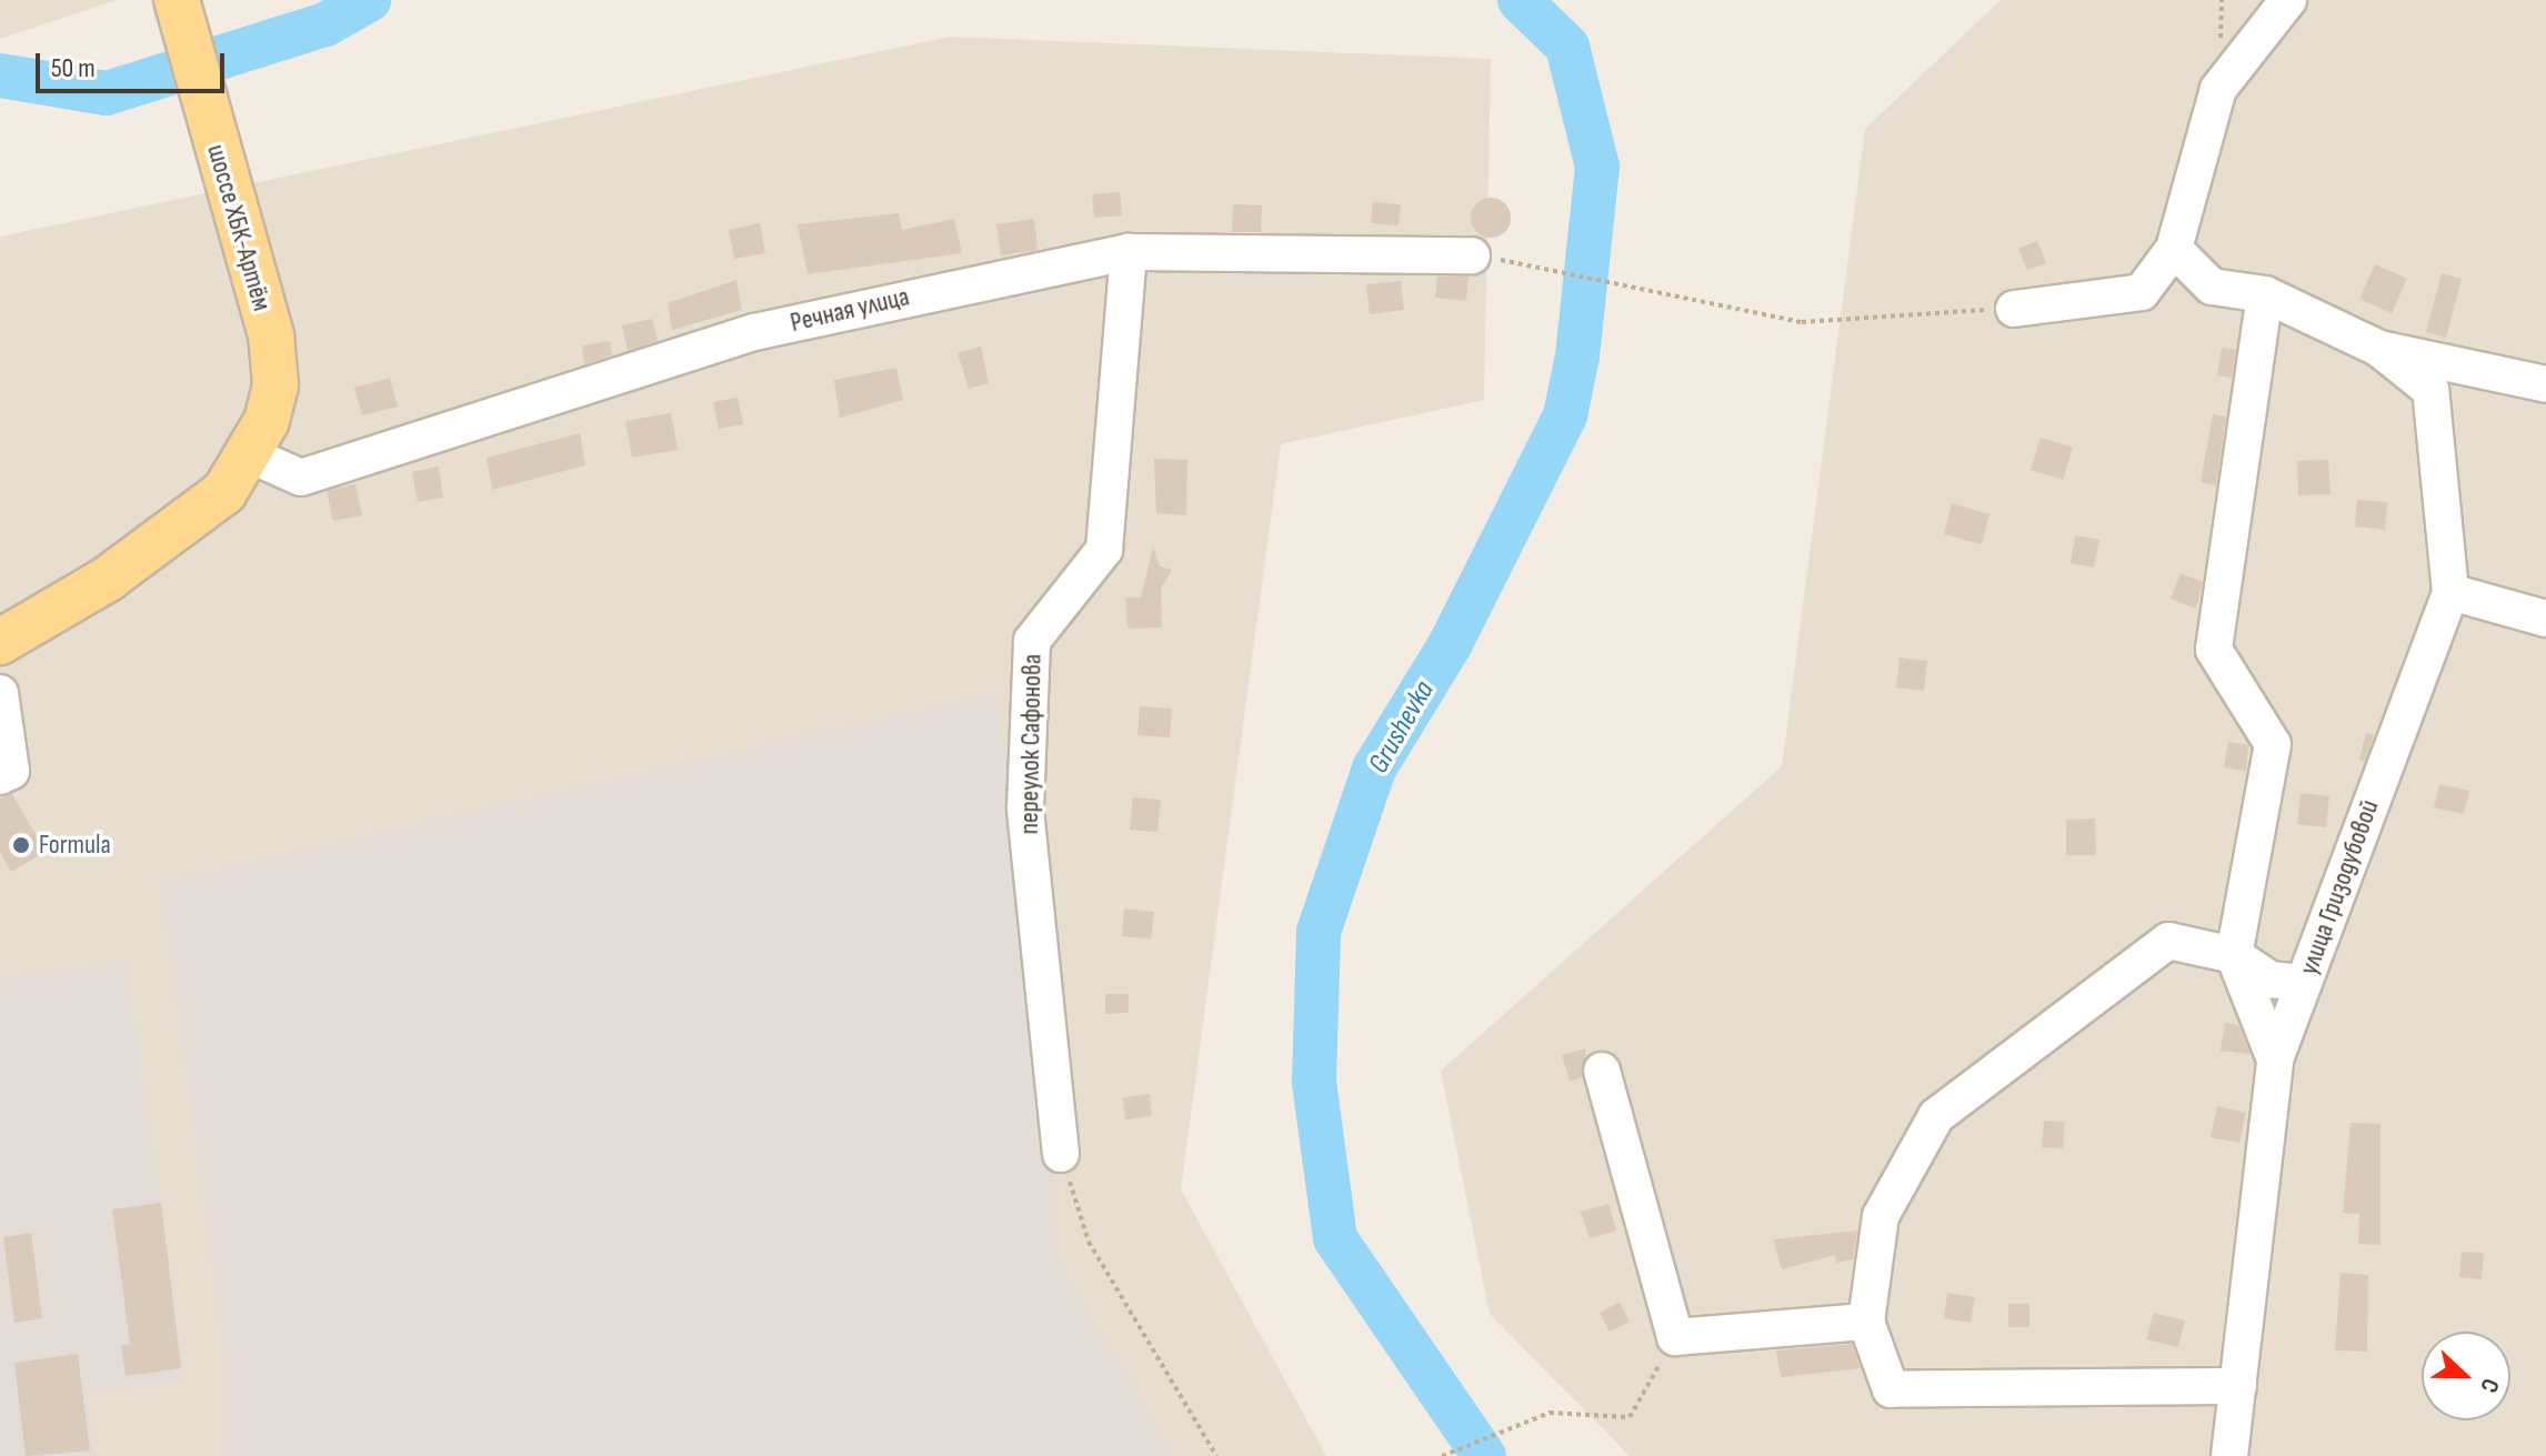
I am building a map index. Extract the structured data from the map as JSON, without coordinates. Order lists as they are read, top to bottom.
{
  "streets": {
    "main road": ["шоссе ХБК-Артём"],
    "street": ["Речная улица", "переулок Сафонова", "улица Гризодубовой"]
  },
  "crossings": [
    ["шоссе ХБК-Артём", "Речная улица"],
    ["Речная улица", "переулок Сафонова"]
  ],
  "water": ["Grushevka"],
  "places": ["Formula"],
  "scale_bar": "50 m",
  "north": "right"
}
